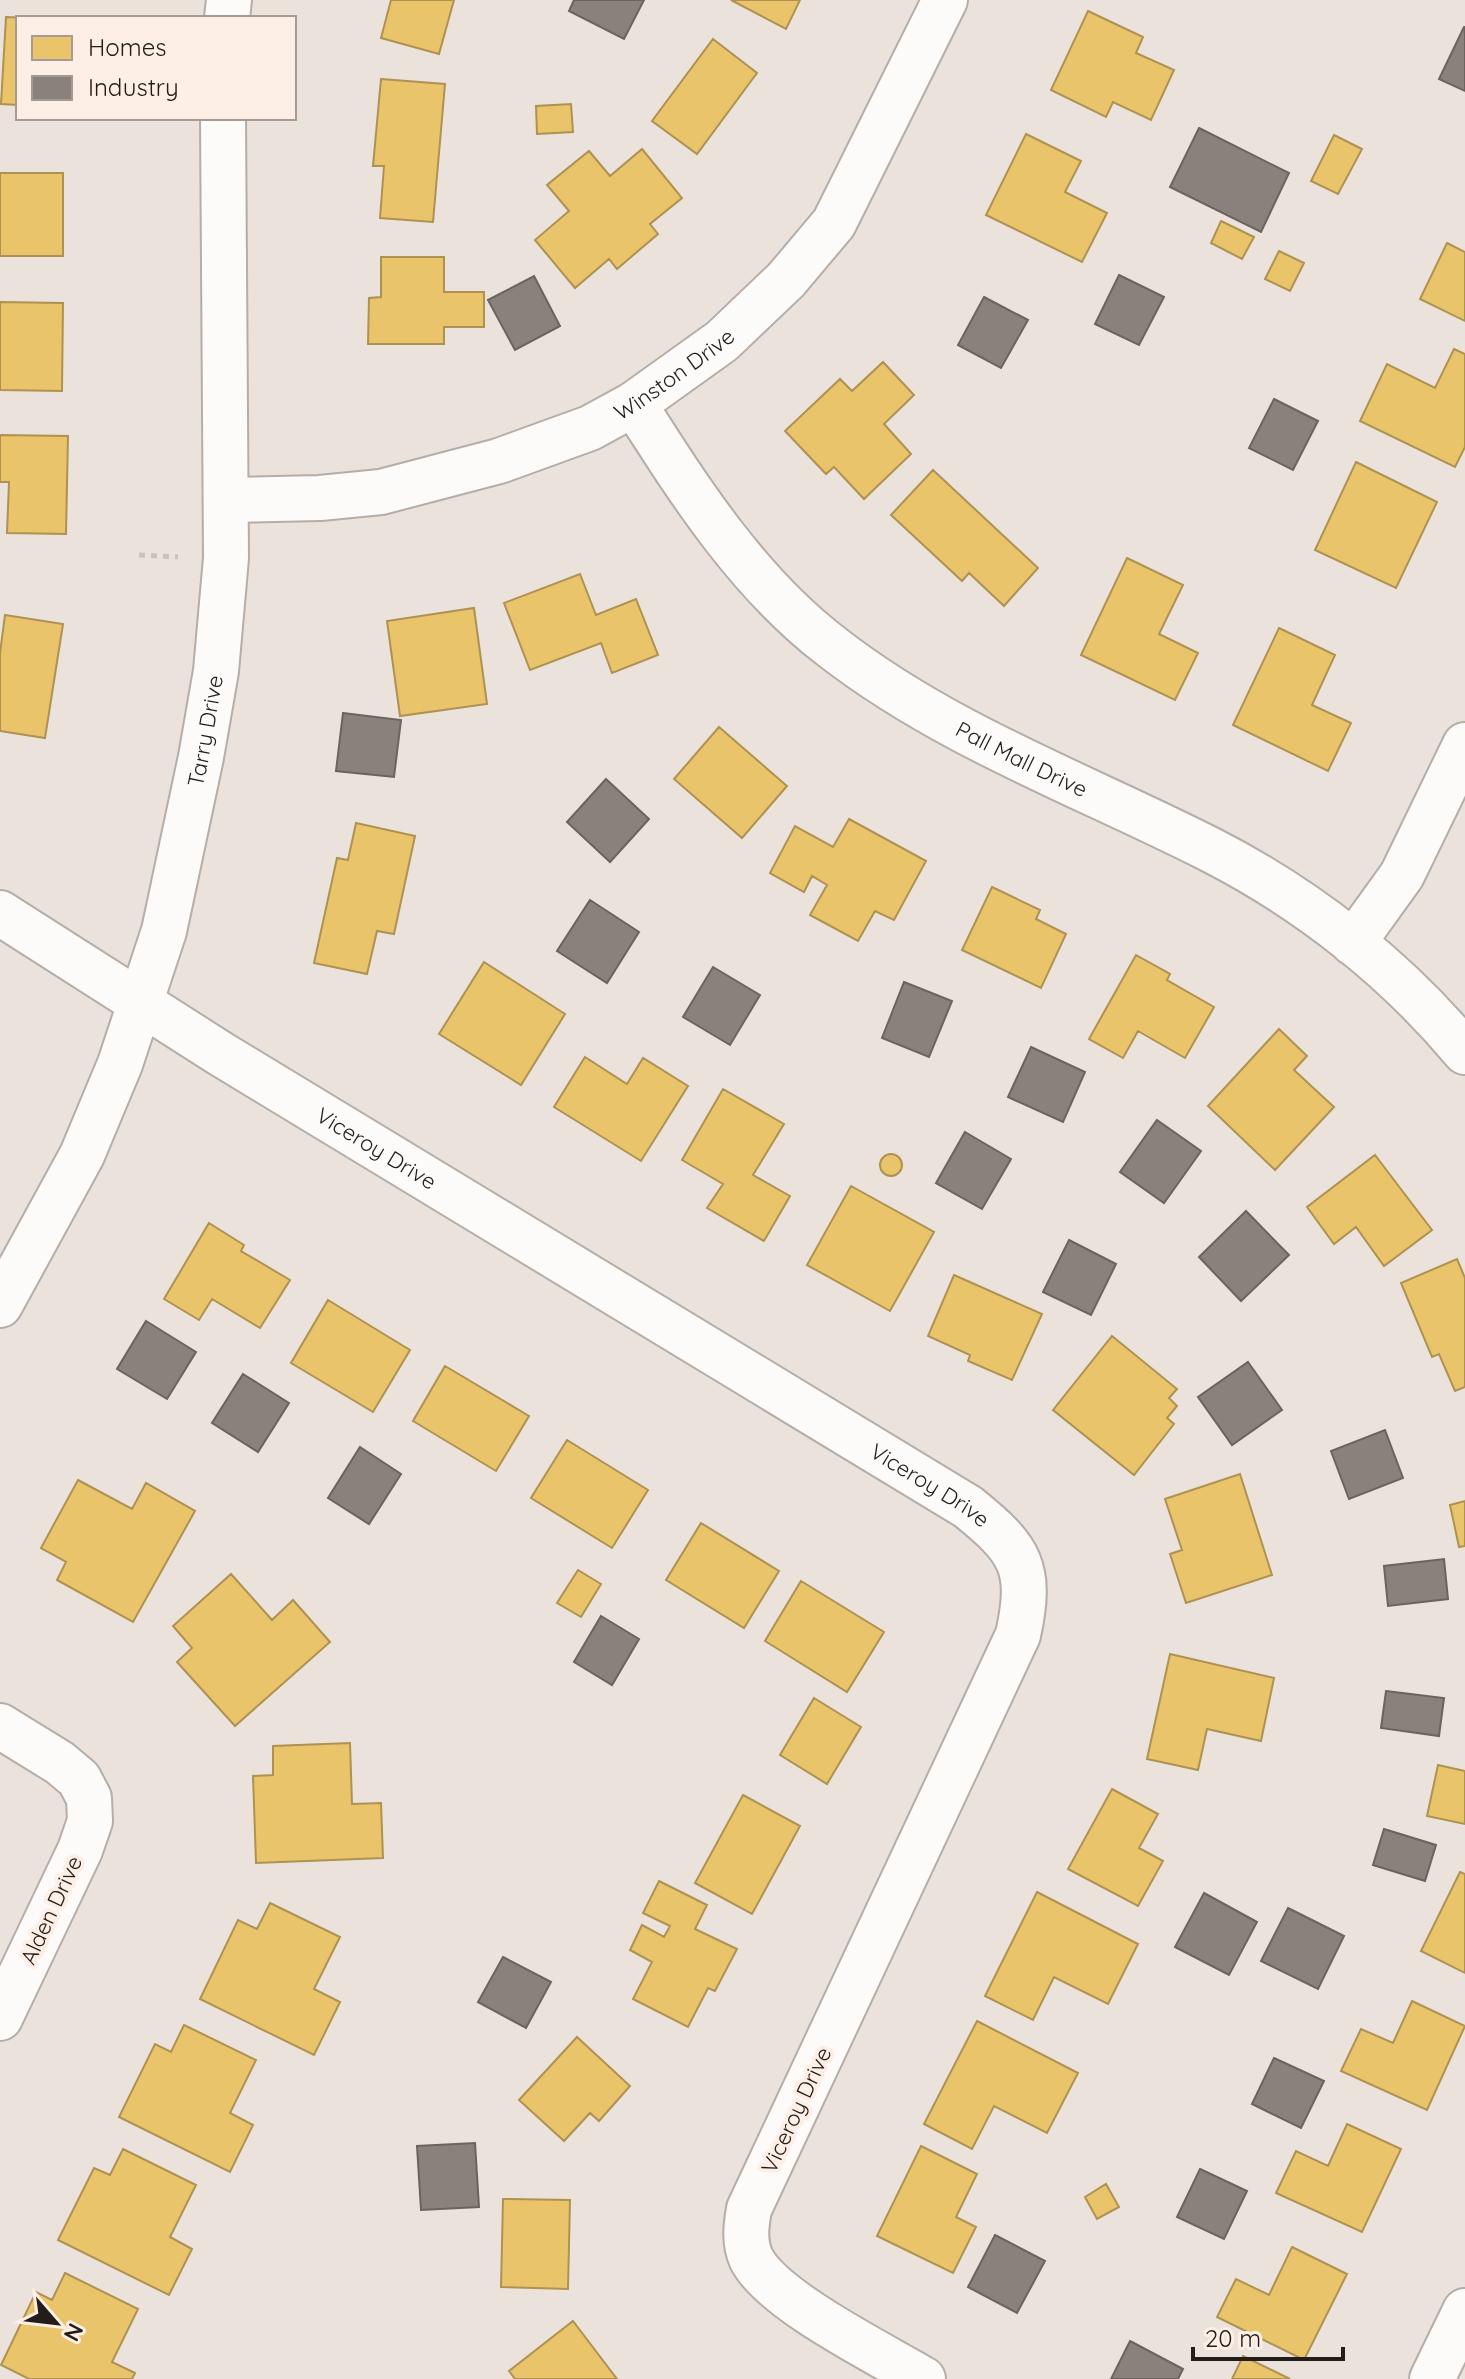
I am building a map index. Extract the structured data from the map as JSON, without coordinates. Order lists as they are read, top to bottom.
{
  "streets": {
    "street": [
      "Winston Drive",
      "Tarry Drive",
      "Pall Mall Drive",
      "Viceroy Drive",
      "Alden Drive"
    ]
  },
  "crossings": [
    ["Winston Drive", "Tarry Drive"],
    ["Winston Drive", "Pall Mall Drive"],
    ["Tarry Drive", "Viceroy Drive"]
  ],
  "legend": ["Homes", "Industry"],
  "scale_bar": "20 m",
  "north": "bottom right"
}
